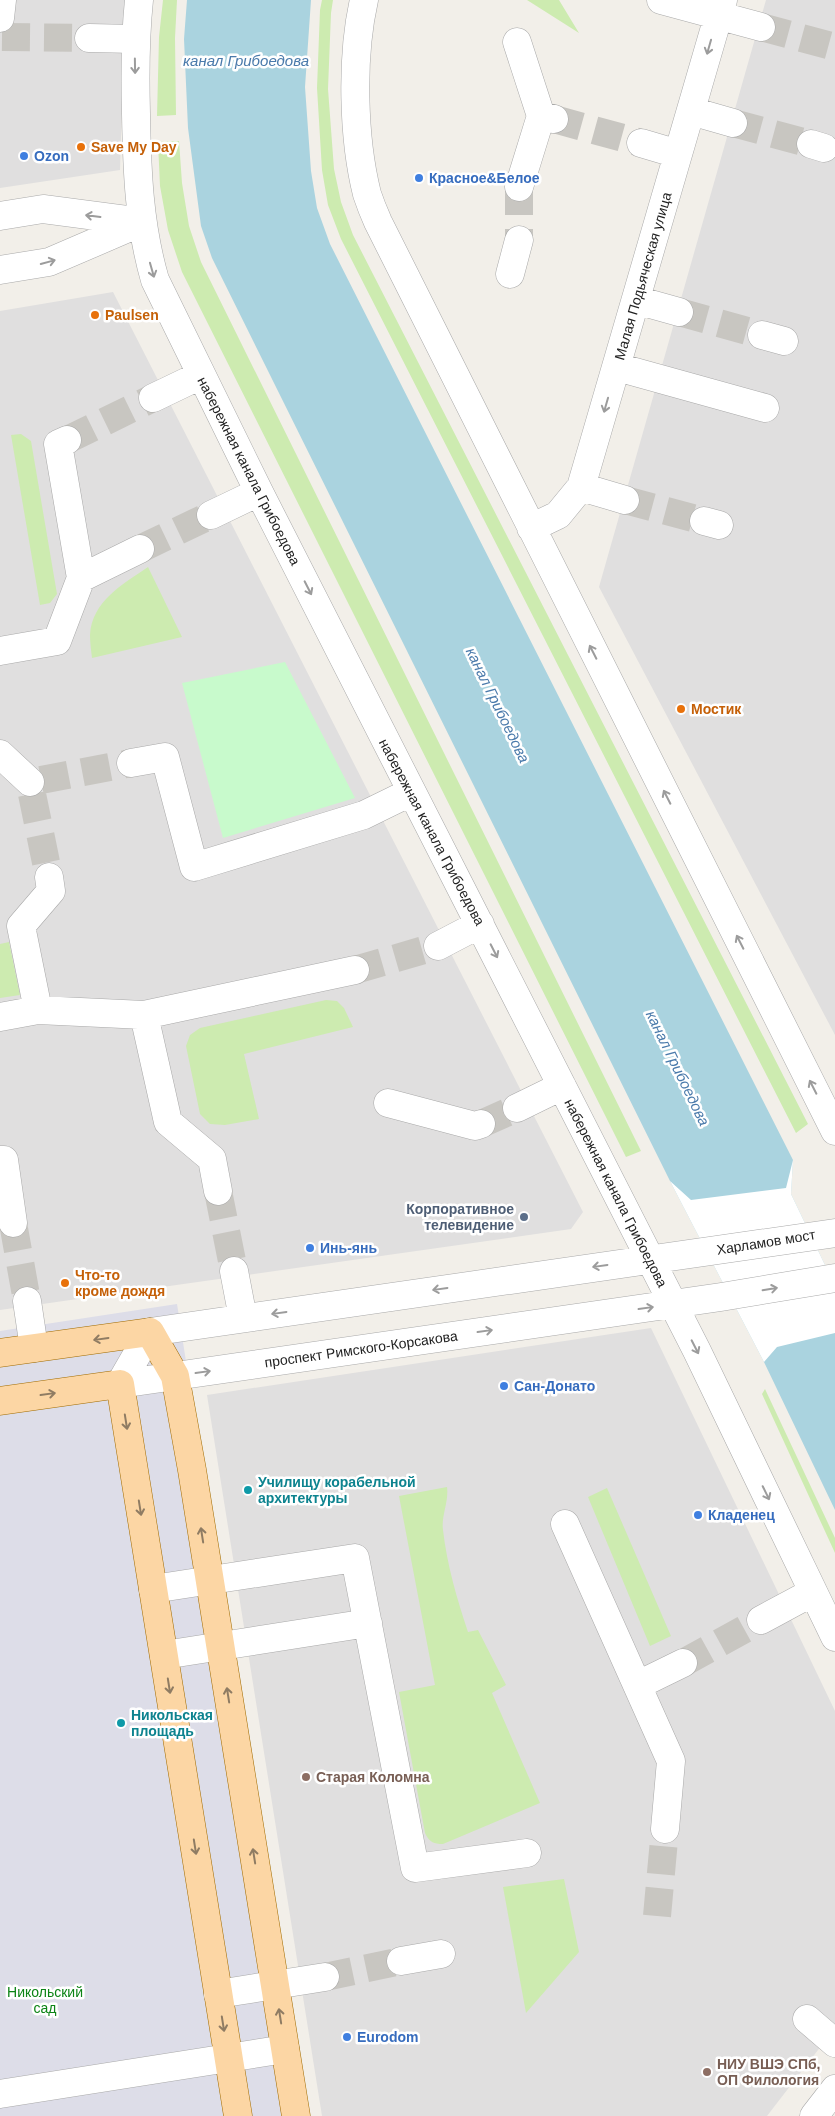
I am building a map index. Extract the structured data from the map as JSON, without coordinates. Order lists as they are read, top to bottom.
{
  "streets": {
    "main road": ["проспект Римского-Корсакова"],
    "street": ["Малая Подьяческая улица", "набережная канала Грибоедова", "Харламов мост"]
  },
  "crossings": [
    ["набережная канала Грибоедова", "Харламов мост"],
    ["набережная канала Грибоедова", "проспект Римского-Корсакова"]
  ],
  "one_way": ["Малая Подьяческая улица"],
  "water": ["канал Грибоедова"],
  "parks": ["Никольский сад"],
  "places": [
    "Save My Day",
    "Ozon",
    "Красное&Белое",
    "Paulsen",
    "Мостик",
    "Корпоративное телевидение",
    "Инь-янь",
    "Что-то кроме дождя",
    "Сан-Донато",
    "Училищу корабельной архитектуры",
    "Кладенец",
    "Никольская площадь",
    "Старая Коломна",
    "Eurodom",
    "НИУ ВШЭ СПб, ОП Филология"
  ]
}
